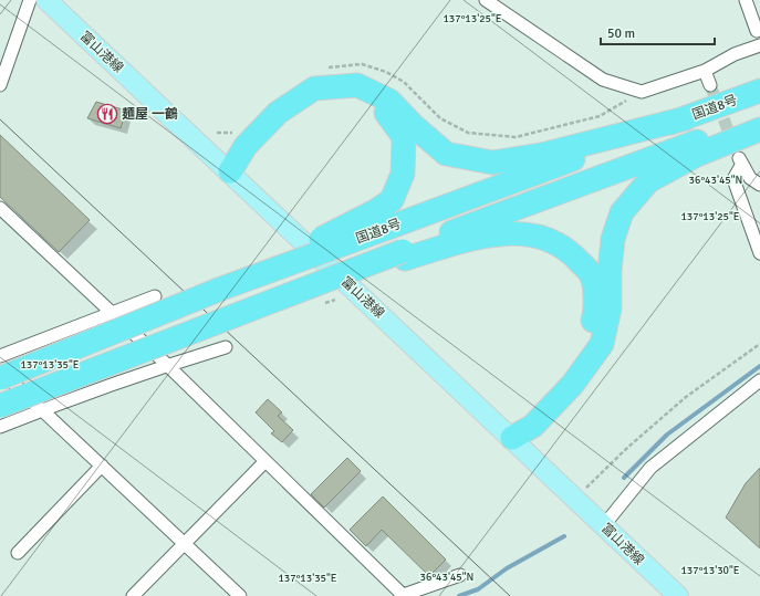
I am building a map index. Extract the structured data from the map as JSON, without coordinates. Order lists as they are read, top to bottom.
{
  "streets": {
    "highway": ["国道8号"],
    "main road": ["富山港線"]
  },
  "places": {
    "restaurant": ["麺屋 一鶴"]
  },
  "scale_bar": "50 m",
  "coordinates": [
    "137°13'25\"E",
    "36°43'45\"N",
    "137°13'35\"E",
    "137°13'30\"E"
  ]
}
